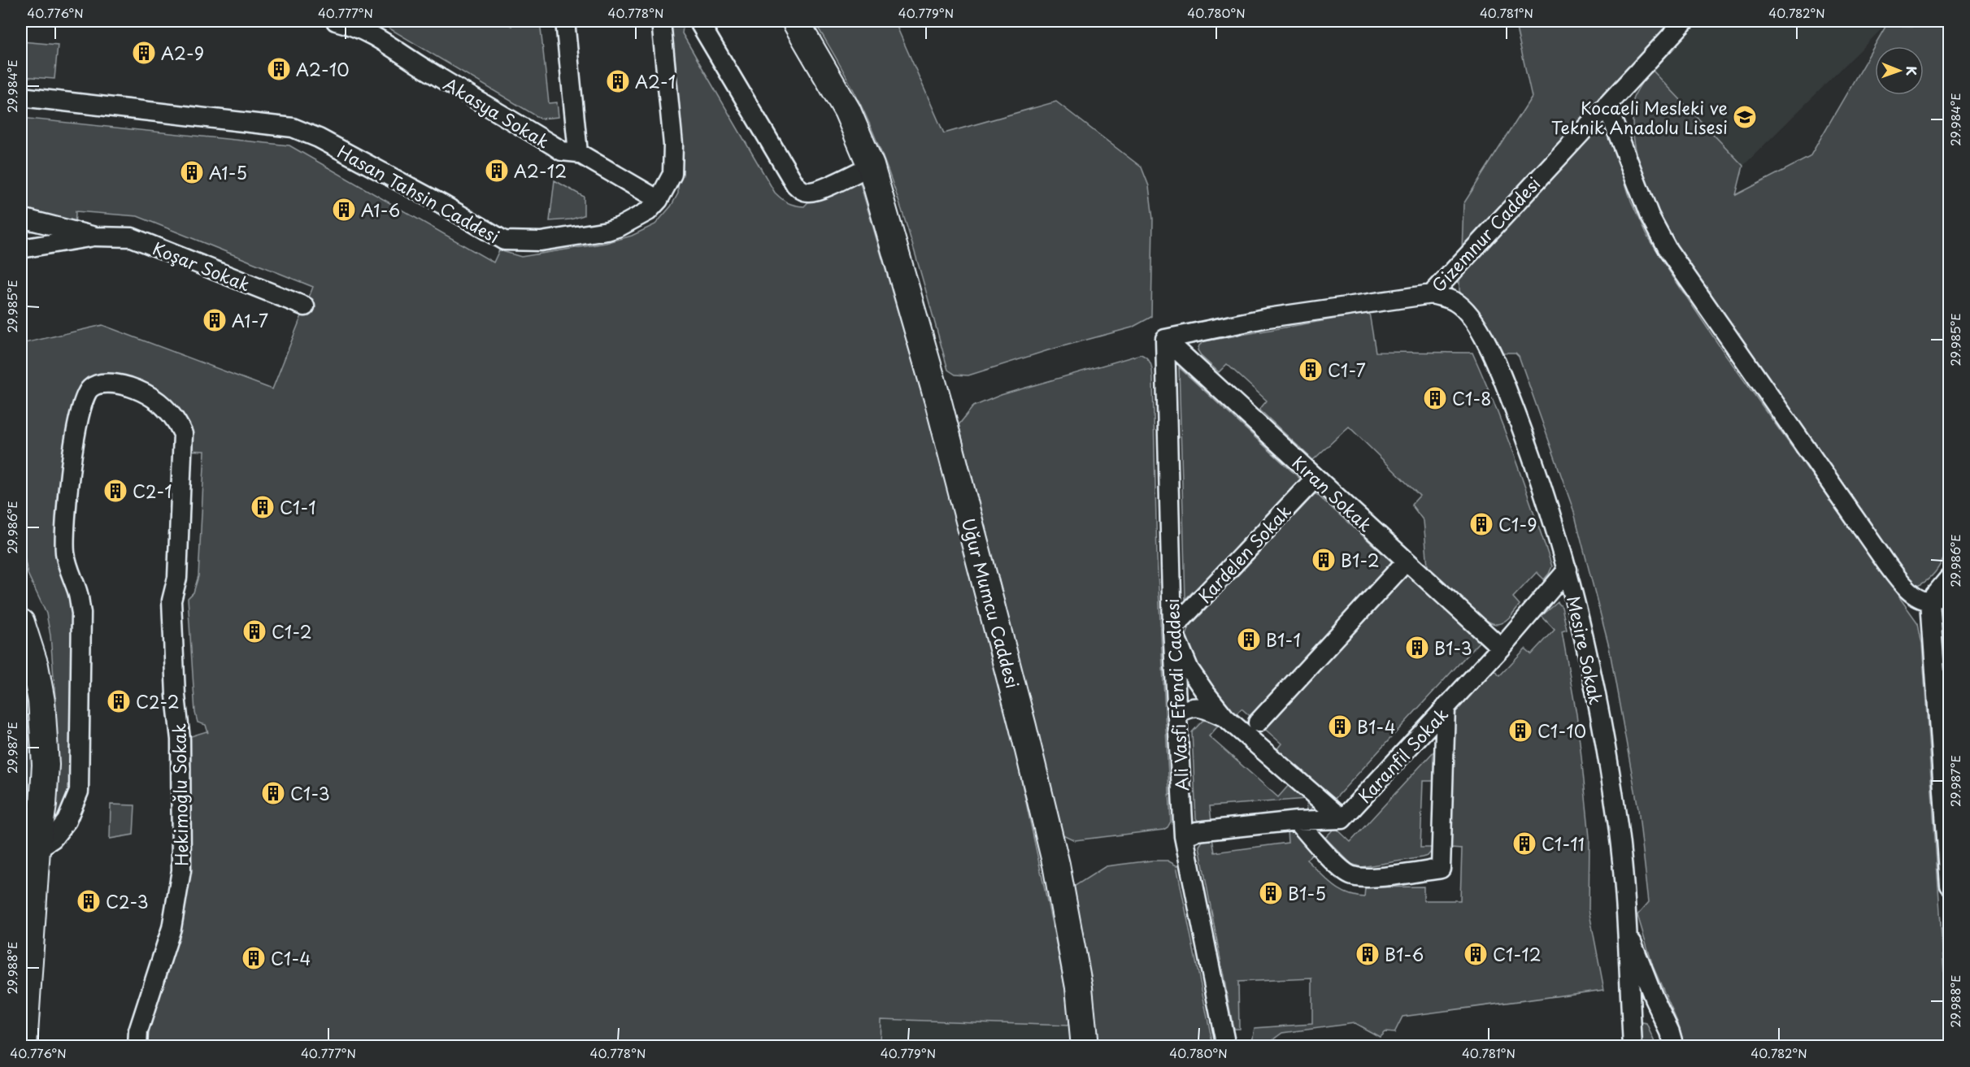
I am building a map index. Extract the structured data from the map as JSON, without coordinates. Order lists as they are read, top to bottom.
{
  "streets": {
    "street": [
      "Akasya Sokak",
      "Hasan Tahsin Caddesi",
      "Gizemnur Caddesi",
      "Koşar Sokak",
      "Kıran Sokak",
      "Kardelen Sokak",
      "Uğur Mumcu Caddesi",
      "Mesire Sokak",
      "Ali Vasfi Efendi Caddesi",
      "Karanfil Sokak",
      "Hekimoğlu Sokak"
    ]
  },
  "crossings": [
    ["Akasya Sokak", "Hasan Tahsin Caddesi"],
    ["Gizemnur Caddesi", "Kıran Sokak"],
    ["Gizemnur Caddesi", "Mesire Sokak"],
    ["Gizemnur Caddesi", "Ali Vasfi Efendi Caddesi"],
    ["Kıran Sokak", "Kardelen Sokak"],
    ["Kıran Sokak", "Ali Vasfi Efendi Caddesi"],
    ["Kıran Sokak", "Karanfil Sokak"],
    ["Kardelen Sokak", "Ali Vasfi Efendi Caddesi"],
    ["Mesire Sokak", "Karanfil Sokak"]
  ],
  "places": {
    "building": [
      "A2-9",
      "A2-10",
      "A2-1",
      "A2-12",
      "A1-5",
      "A1-6",
      "A1-7",
      "C1-7",
      "C1-8",
      "C2-1",
      "C1-1",
      "C1-9",
      "B1-2",
      "C1-2",
      "B1-1",
      "B1-3",
      "C2-2",
      "B1-4",
      "C1-10",
      "C1-3",
      "C1-11",
      "B1-5",
      "C2-3",
      "B1-6",
      "C1-12",
      "C1-4"
    ],
    "school or university": ["Kocaeli Mesleki ve Teknik Anadolu Lisesi"]
  },
  "north": "right",
  "coordinates": [
    "40.776°N",
    "40.777°N",
    "40.778°N",
    "40.779°N",
    "40.780°N",
    "40.781°N",
    "40.782°N",
    "29.984°E",
    "29.985°E",
    "29.986°E",
    "29.987°E",
    "29.988°E"
  ]
}
